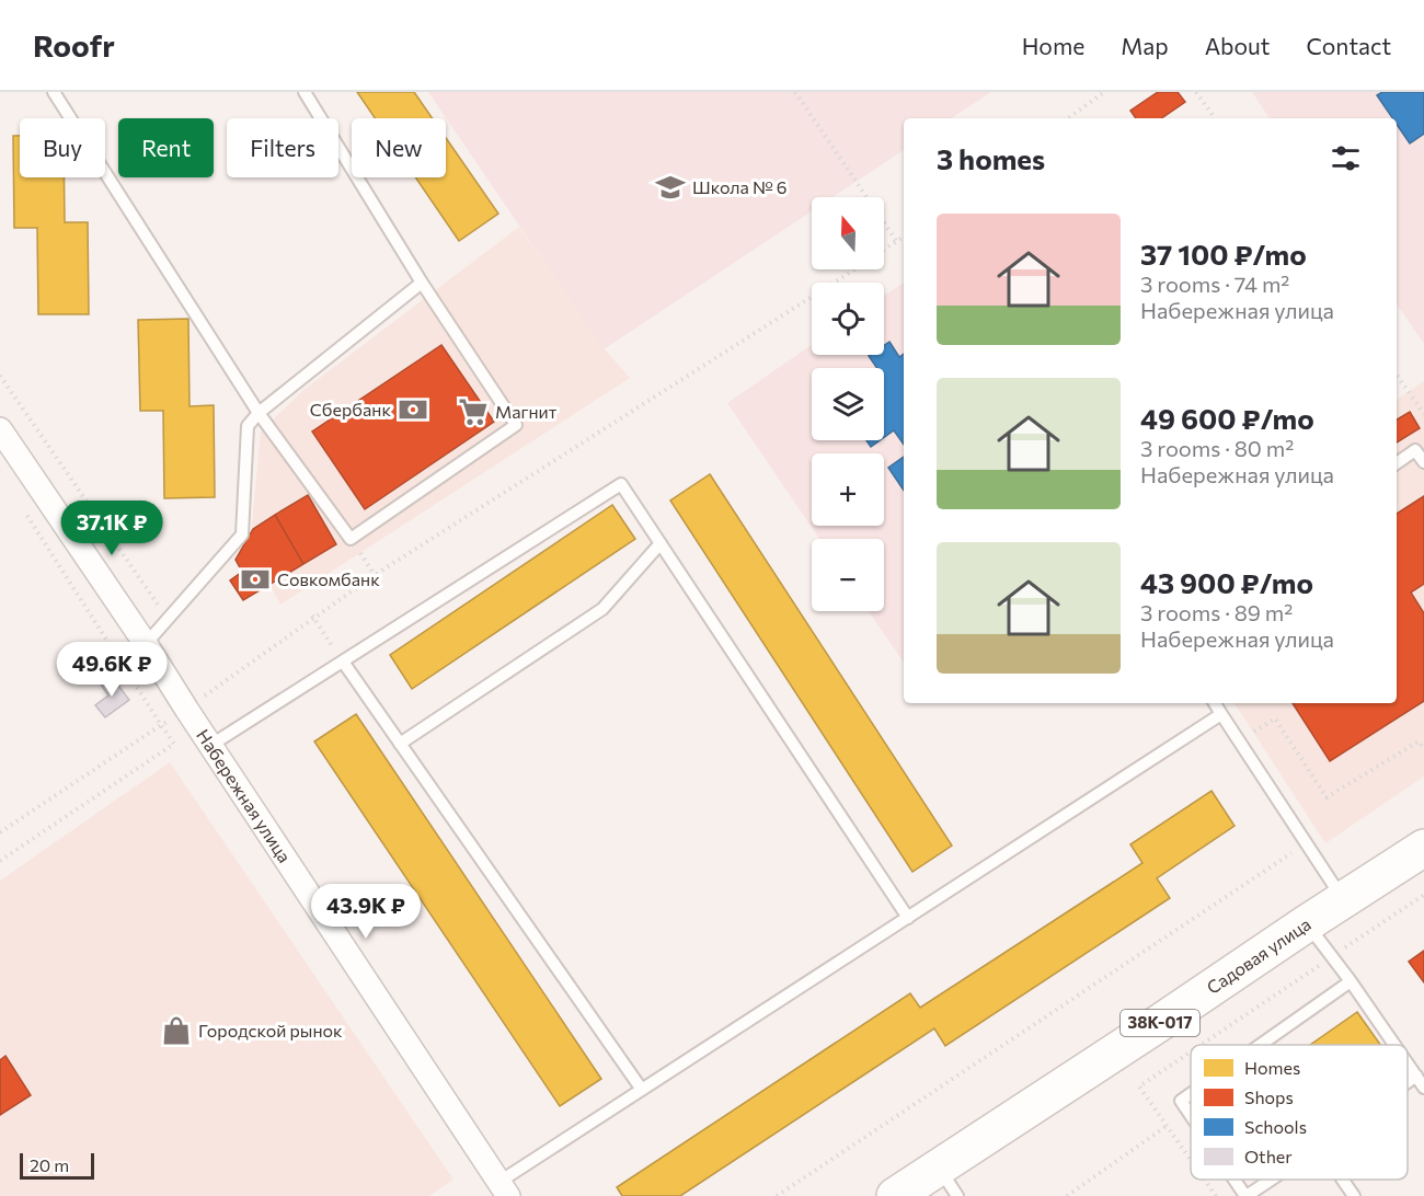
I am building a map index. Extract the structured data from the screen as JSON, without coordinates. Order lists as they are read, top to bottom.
{
  "streets": {
    "main road": ["Садовая улица", "38К-017"],
    "street": ["Набережная улица"]
  },
  "places": {
    "school or university": ["Школа № 6"],
    "bank": ["Сбербанк", "Совкомбанк"],
    "supermarket": ["Магнит"],
    "shop": ["Городской рынок"]
  },
  "legend": [
    "Homes",
    "Shops",
    "Schools",
    "Other"
  ],
  "scale_bar": "20 m",
  "north": "top",
  "page": {
    "header": "Roofr",
    "nav": [
      "Home",
      "Map",
      "About",
      "Contact"
    ],
    "chip": [
      "Buy",
      "Rent",
      "Filters",
      "New"
    ],
    "heading": "3 homes",
    "map_buttons": ["+", "−"],
    "list": [
      {
        "name": "37 100 ₽/mo",
        "note": "3 rooms · 74 m² · Набережная улица"
      },
      {
        "name": "49 600 ₽/mo",
        "note": "3 rooms · 80 m² · Набережная улица"
      },
      {
        "name": "43 900 ₽/mo",
        "note": "3 rooms · 89 m² · Набережная улица"
      }
    ],
    "price": ["37.1K ₽", "49.6K ₽", "43.9K ₽"],
    "scale": "20 m"
  }
}
